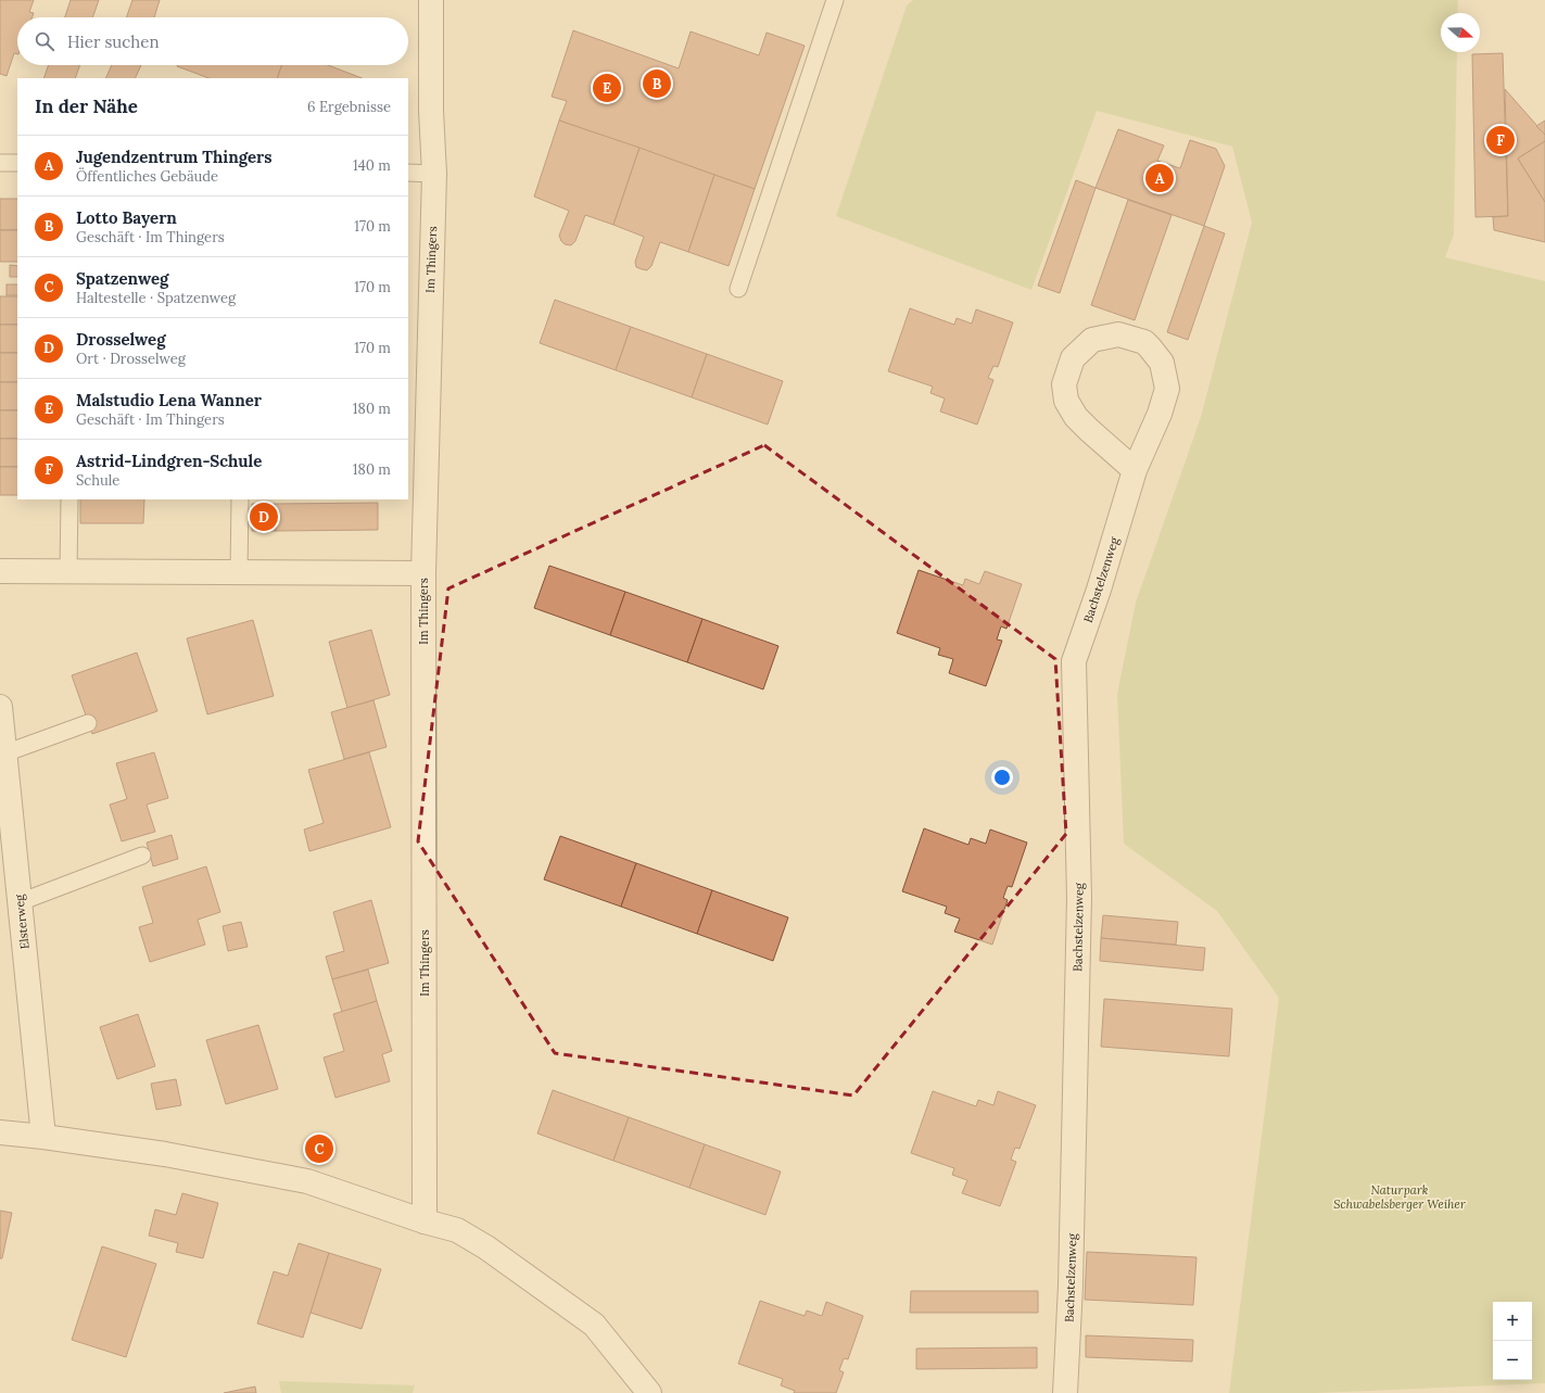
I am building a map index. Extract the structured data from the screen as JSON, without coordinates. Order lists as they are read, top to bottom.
{
  "streets": {
    "street": ["Im Thingers", "Bachstelzenweg", "Elsterweg"]
  },
  "parks": ["Naturpark Schwabelsberger Weiher"],
  "north": "right",
  "page": {
    "search": "Hier suchen",
    "pins": [
      "B",
      "E",
      "F",
      "A",
      "D",
      "C"
    ],
    "heading": ["In der Nähe", "6 Ergebnisse"],
    "list": [
      {
        "mark": "A",
        "name": "Jugendzentrum Thingers",
        "note": "Öffentliches Gebäude",
        "value": "140 m"
      },
      {
        "mark": "B",
        "name": "Lotto Bayern",
        "note": "Geschäft · Im Thingers",
        "value": "170 m"
      },
      {
        "mark": "C",
        "name": "Spatzenweg",
        "note": "Haltestelle · Spatzenweg",
        "value": "170 m"
      },
      {
        "mark": "D",
        "name": "Drosselweg",
        "note": "Ort · Drosselweg",
        "value": "170 m"
      },
      {
        "mark": "E",
        "name": "Malstudio Lena Wanner",
        "note": "Geschäft · Im Thingers",
        "value": "180 m"
      },
      {
        "mark": "F",
        "name": "Astrid-Lindgren-Schule",
        "note": "Schule",
        "value": "180 m"
      }
    ],
    "map_buttons": ["+", "−"]
  }
}
